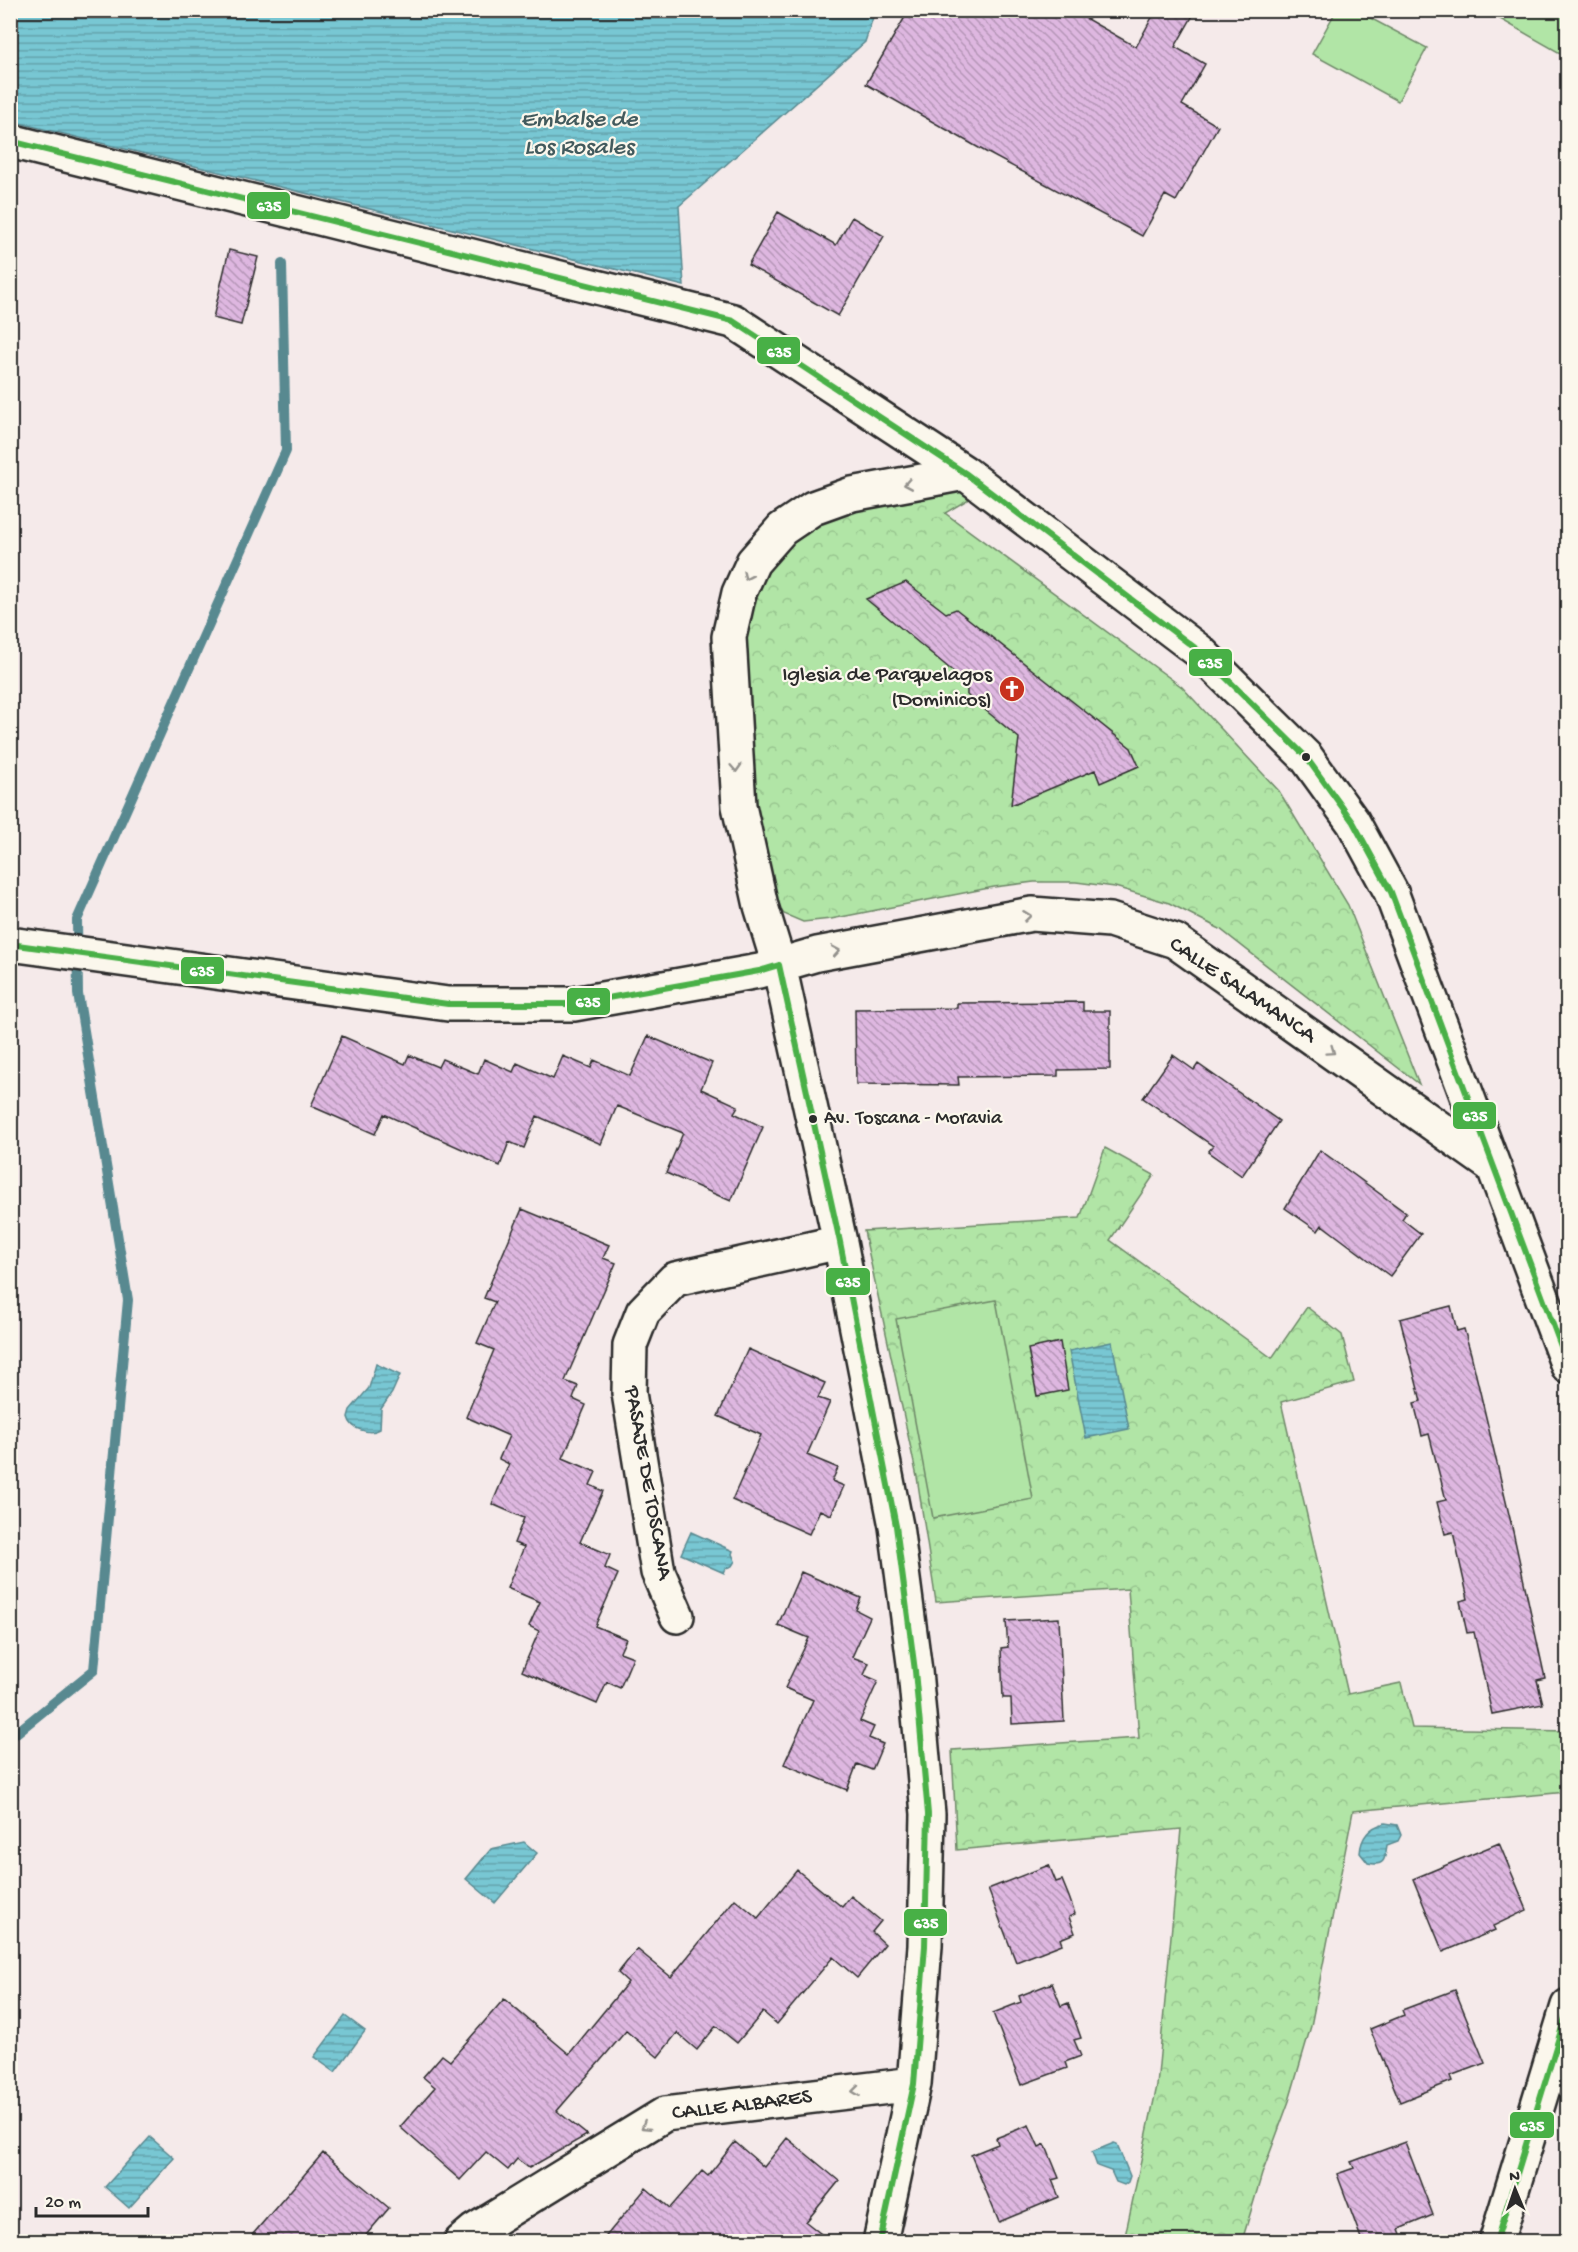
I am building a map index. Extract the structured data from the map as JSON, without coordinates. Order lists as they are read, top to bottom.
{
  "streets": {
    "street": ["CALLE SALAMANCA", "PASAJE DE TOSCANA", "CALLE ALBARES"]
  },
  "one_way": ["CALLE SALAMANCA", "CALLE ALBARES"],
  "water": ["Embalse de Los Rosales"],
  "places": {
    "church": ["Iglesia de Parquelagos (Dominicos)"],
    "other": ["Av. Toscana - Moravia"]
  },
  "lines": ["transit line 635"],
  "scale_bar": "20 m",
  "north": "top"
}
